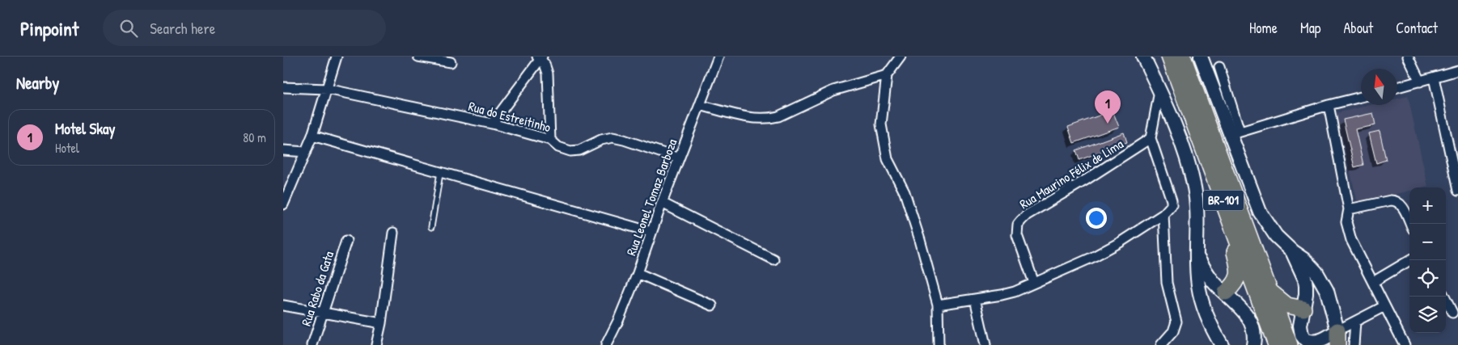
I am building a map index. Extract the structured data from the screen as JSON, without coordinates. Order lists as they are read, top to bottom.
{
  "streets": {
    "highway": ["BR-101"],
    "street": [
      "Rua do Estreitinho",
      "Rua Maurino Félix de Lima",
      "Rua Leonel Tomaz Barboza",
      "Rua Rabo da Gata"
    ]
  },
  "crossings": [
    ["Rua do Estreitinho", "Rua Leonel Tomaz Barboza"]
  ],
  "north": "top",
  "page": {
    "header": "Pinpoint",
    "search": "Search here",
    "nav": [
      "Home",
      "Map",
      "About",
      "Contact"
    ],
    "heading": "Nearby",
    "pins": "1",
    "list": [
      {
        "mark": "1",
        "name": "Motel Skay",
        "note": "Hotel",
        "value": "80 m"
      }
    ],
    "map_buttons": ["+", "−"]
  }
}
